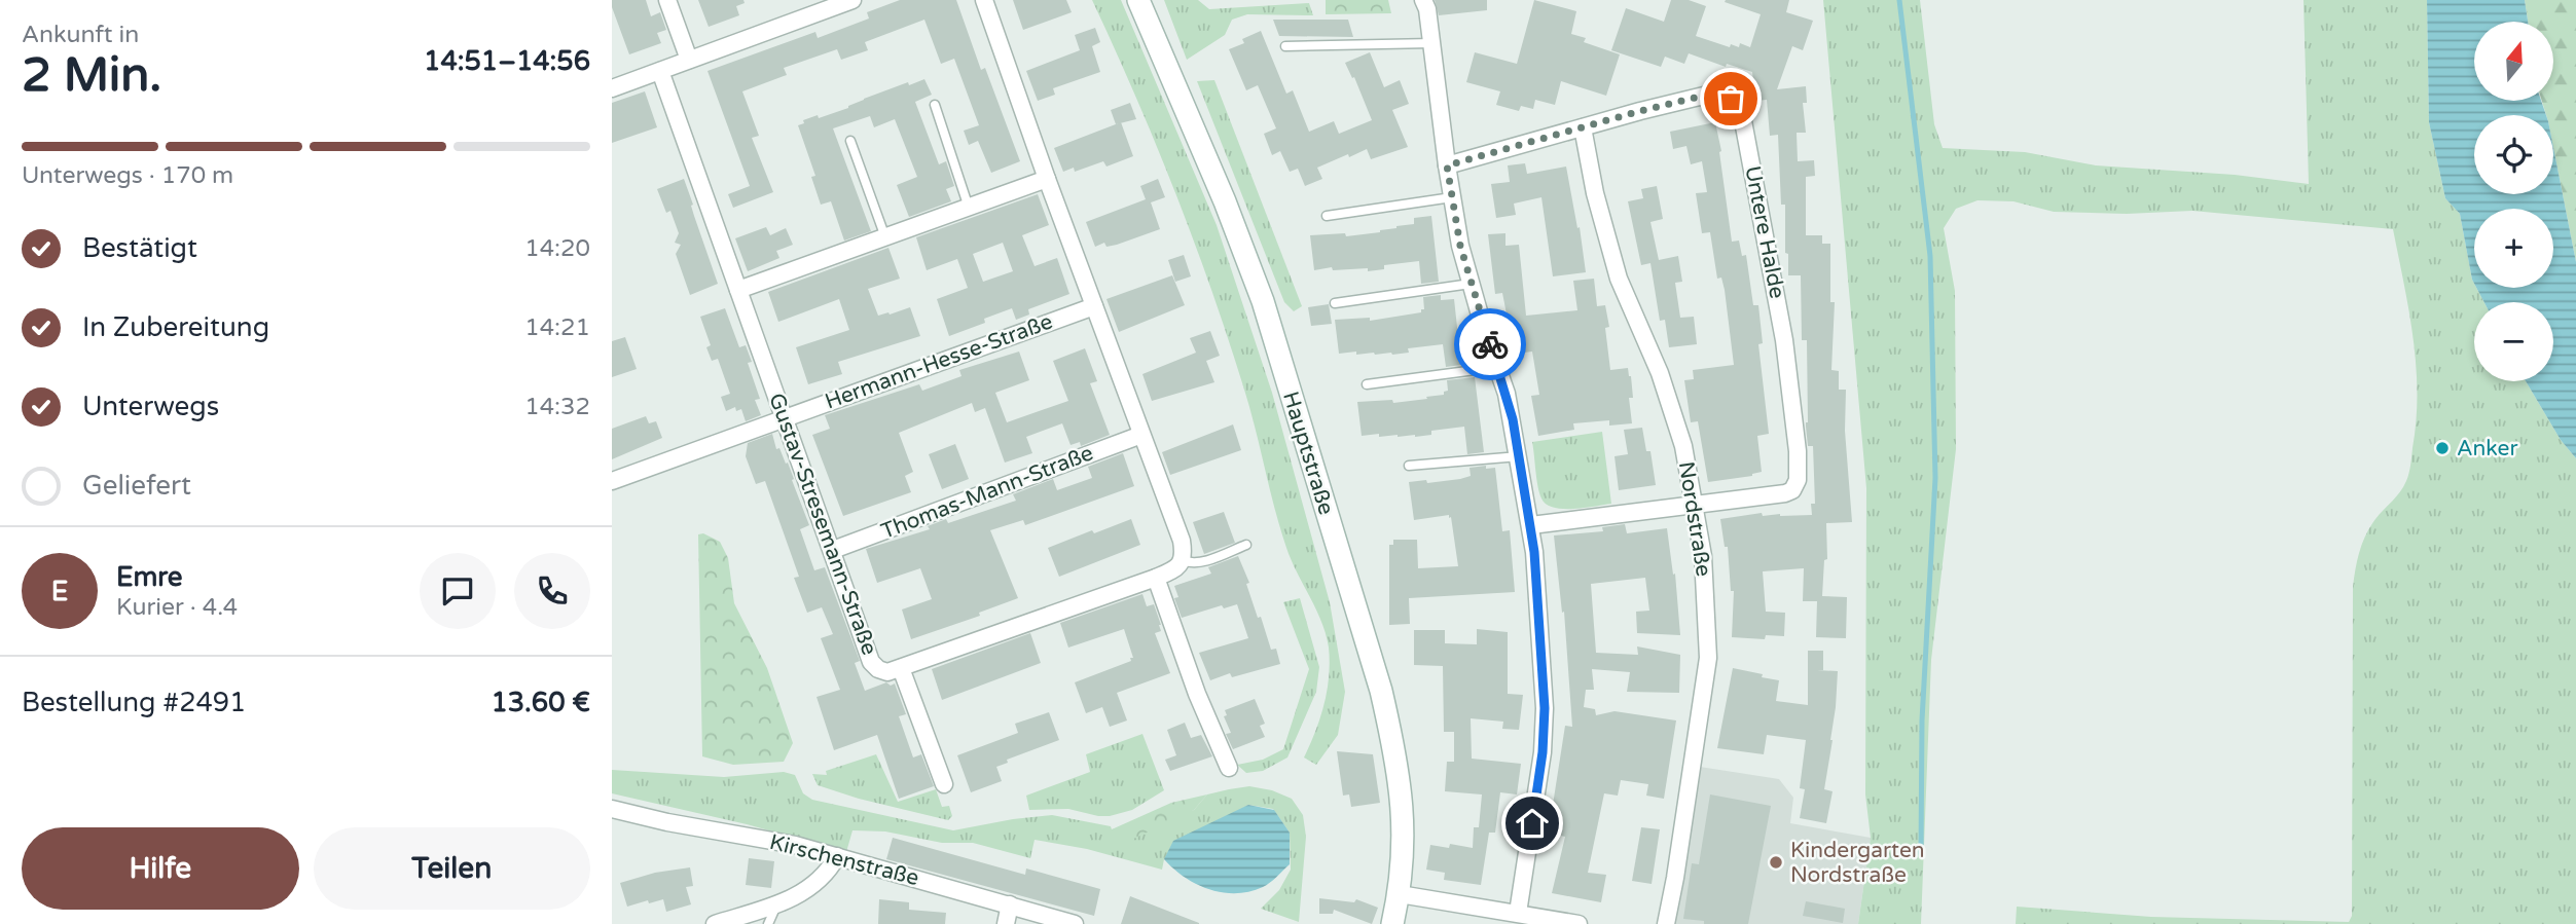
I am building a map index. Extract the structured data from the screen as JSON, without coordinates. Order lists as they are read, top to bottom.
{
  "streets": {
    "main road": ["Hauptstraße"],
    "street": [
      "Untere Halde",
      "Hermann-Hesse-Straße",
      "Thomas-Mann-Straße",
      "Nordstraße",
      "Gustav-Stresemann-Straße",
      "Kirschenstraße"
    ]
  },
  "crossings": [
    ["Untere Halde", "Nordstraße"],
    ["Hermann-Hesse-Straße", "Gustav-Stresemann-Straße"],
    ["Thomas-Mann-Straße", "Gustav-Stresemann-Straße"]
  ],
  "places": ["Anker", "Kindergarten Nordstraße"],
  "north": "top",
  "page": {
    "heading": ["2 Min.", "Ankunft in", "14:51–14:56"],
    "panel": [
      "Emre",
      "Kurier · 4.4",
      "Bestellung #2491",
      "13.60 €"
    ],
    "map_buttons": ["+", "−"],
    "bar": "Unterwegs · 170 m",
    "list": [
      ["Bestätigt", "14:20"],
      ["In Zubereitung", "14:21"],
      ["Unterwegs", "14:32"],
      "Geliefert"
    ],
    "round": "E",
    "buttons": ["Hilfe", "Teilen"]
  }
}
